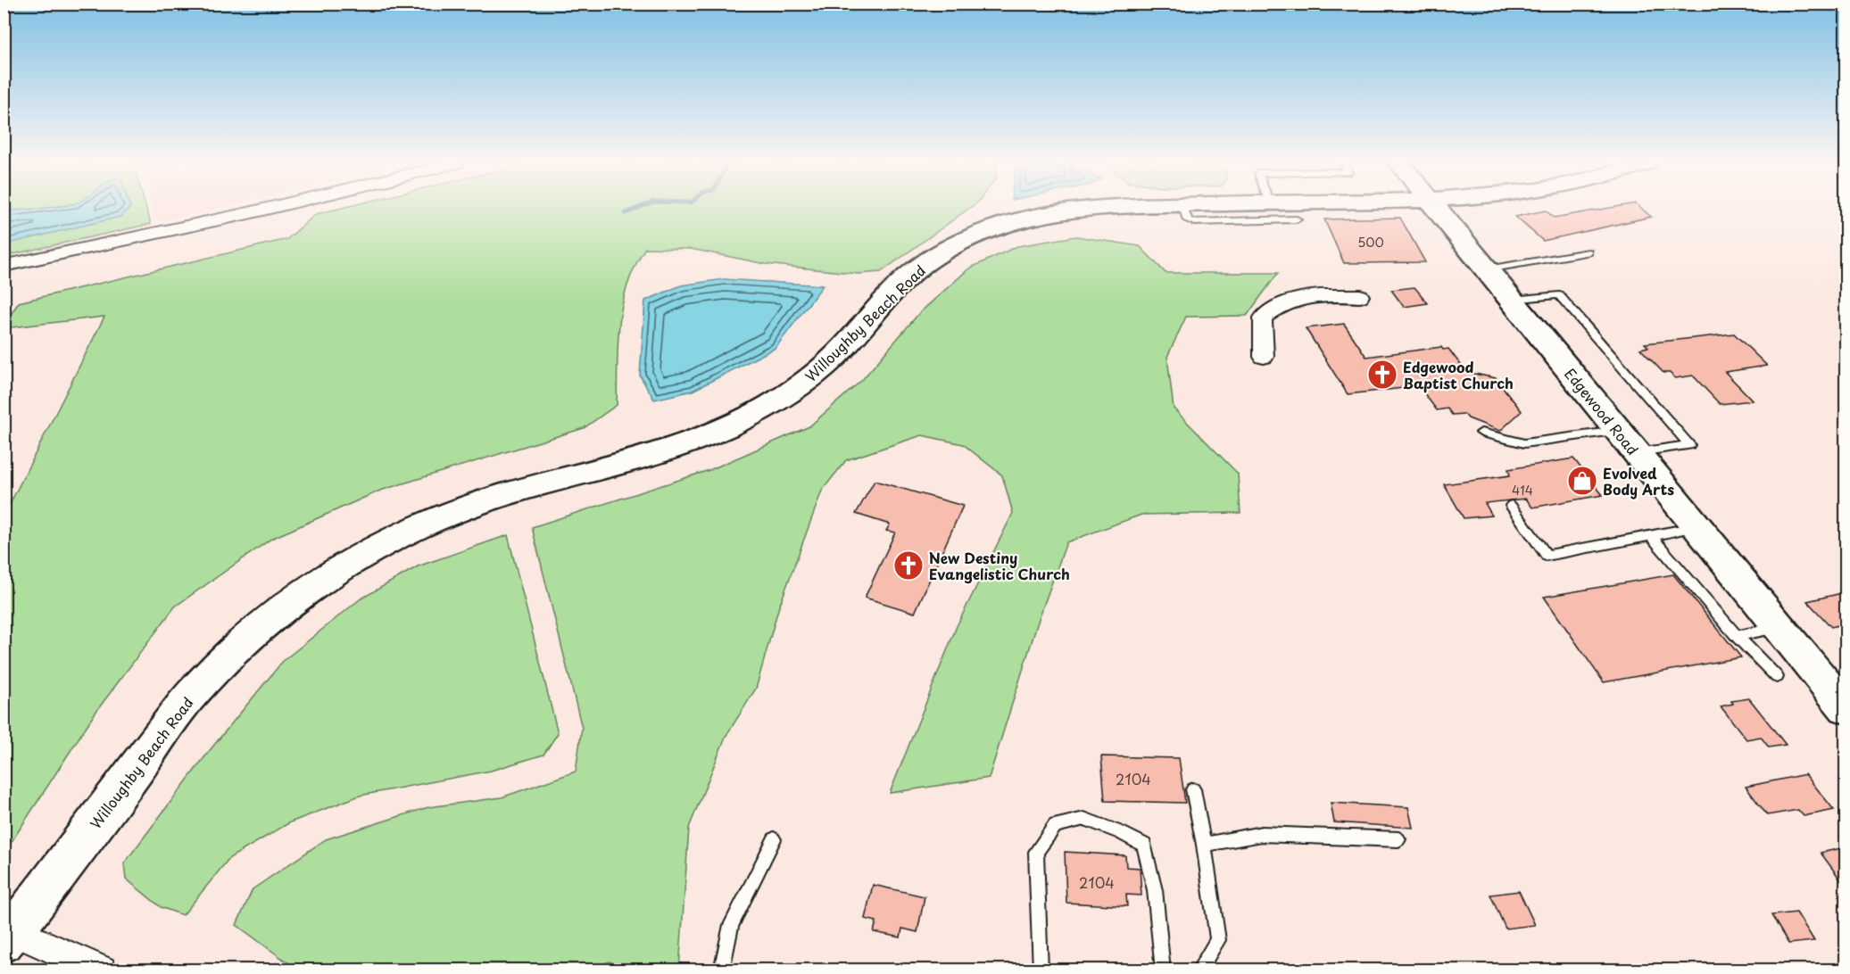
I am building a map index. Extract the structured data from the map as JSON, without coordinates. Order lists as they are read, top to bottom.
{
  "streets": {
    "street": ["Willoughby Beach Road", "Edgewood Road"]
  },
  "places": {
    "church": ["Edgewood Baptist Church", "New Destiny Evangelistic Church"],
    "shop": ["Evolved Body Arts"]
  },
  "house_numbers": [
    "500",
    "414",
    "2104",
    "2104"
  ]
}
